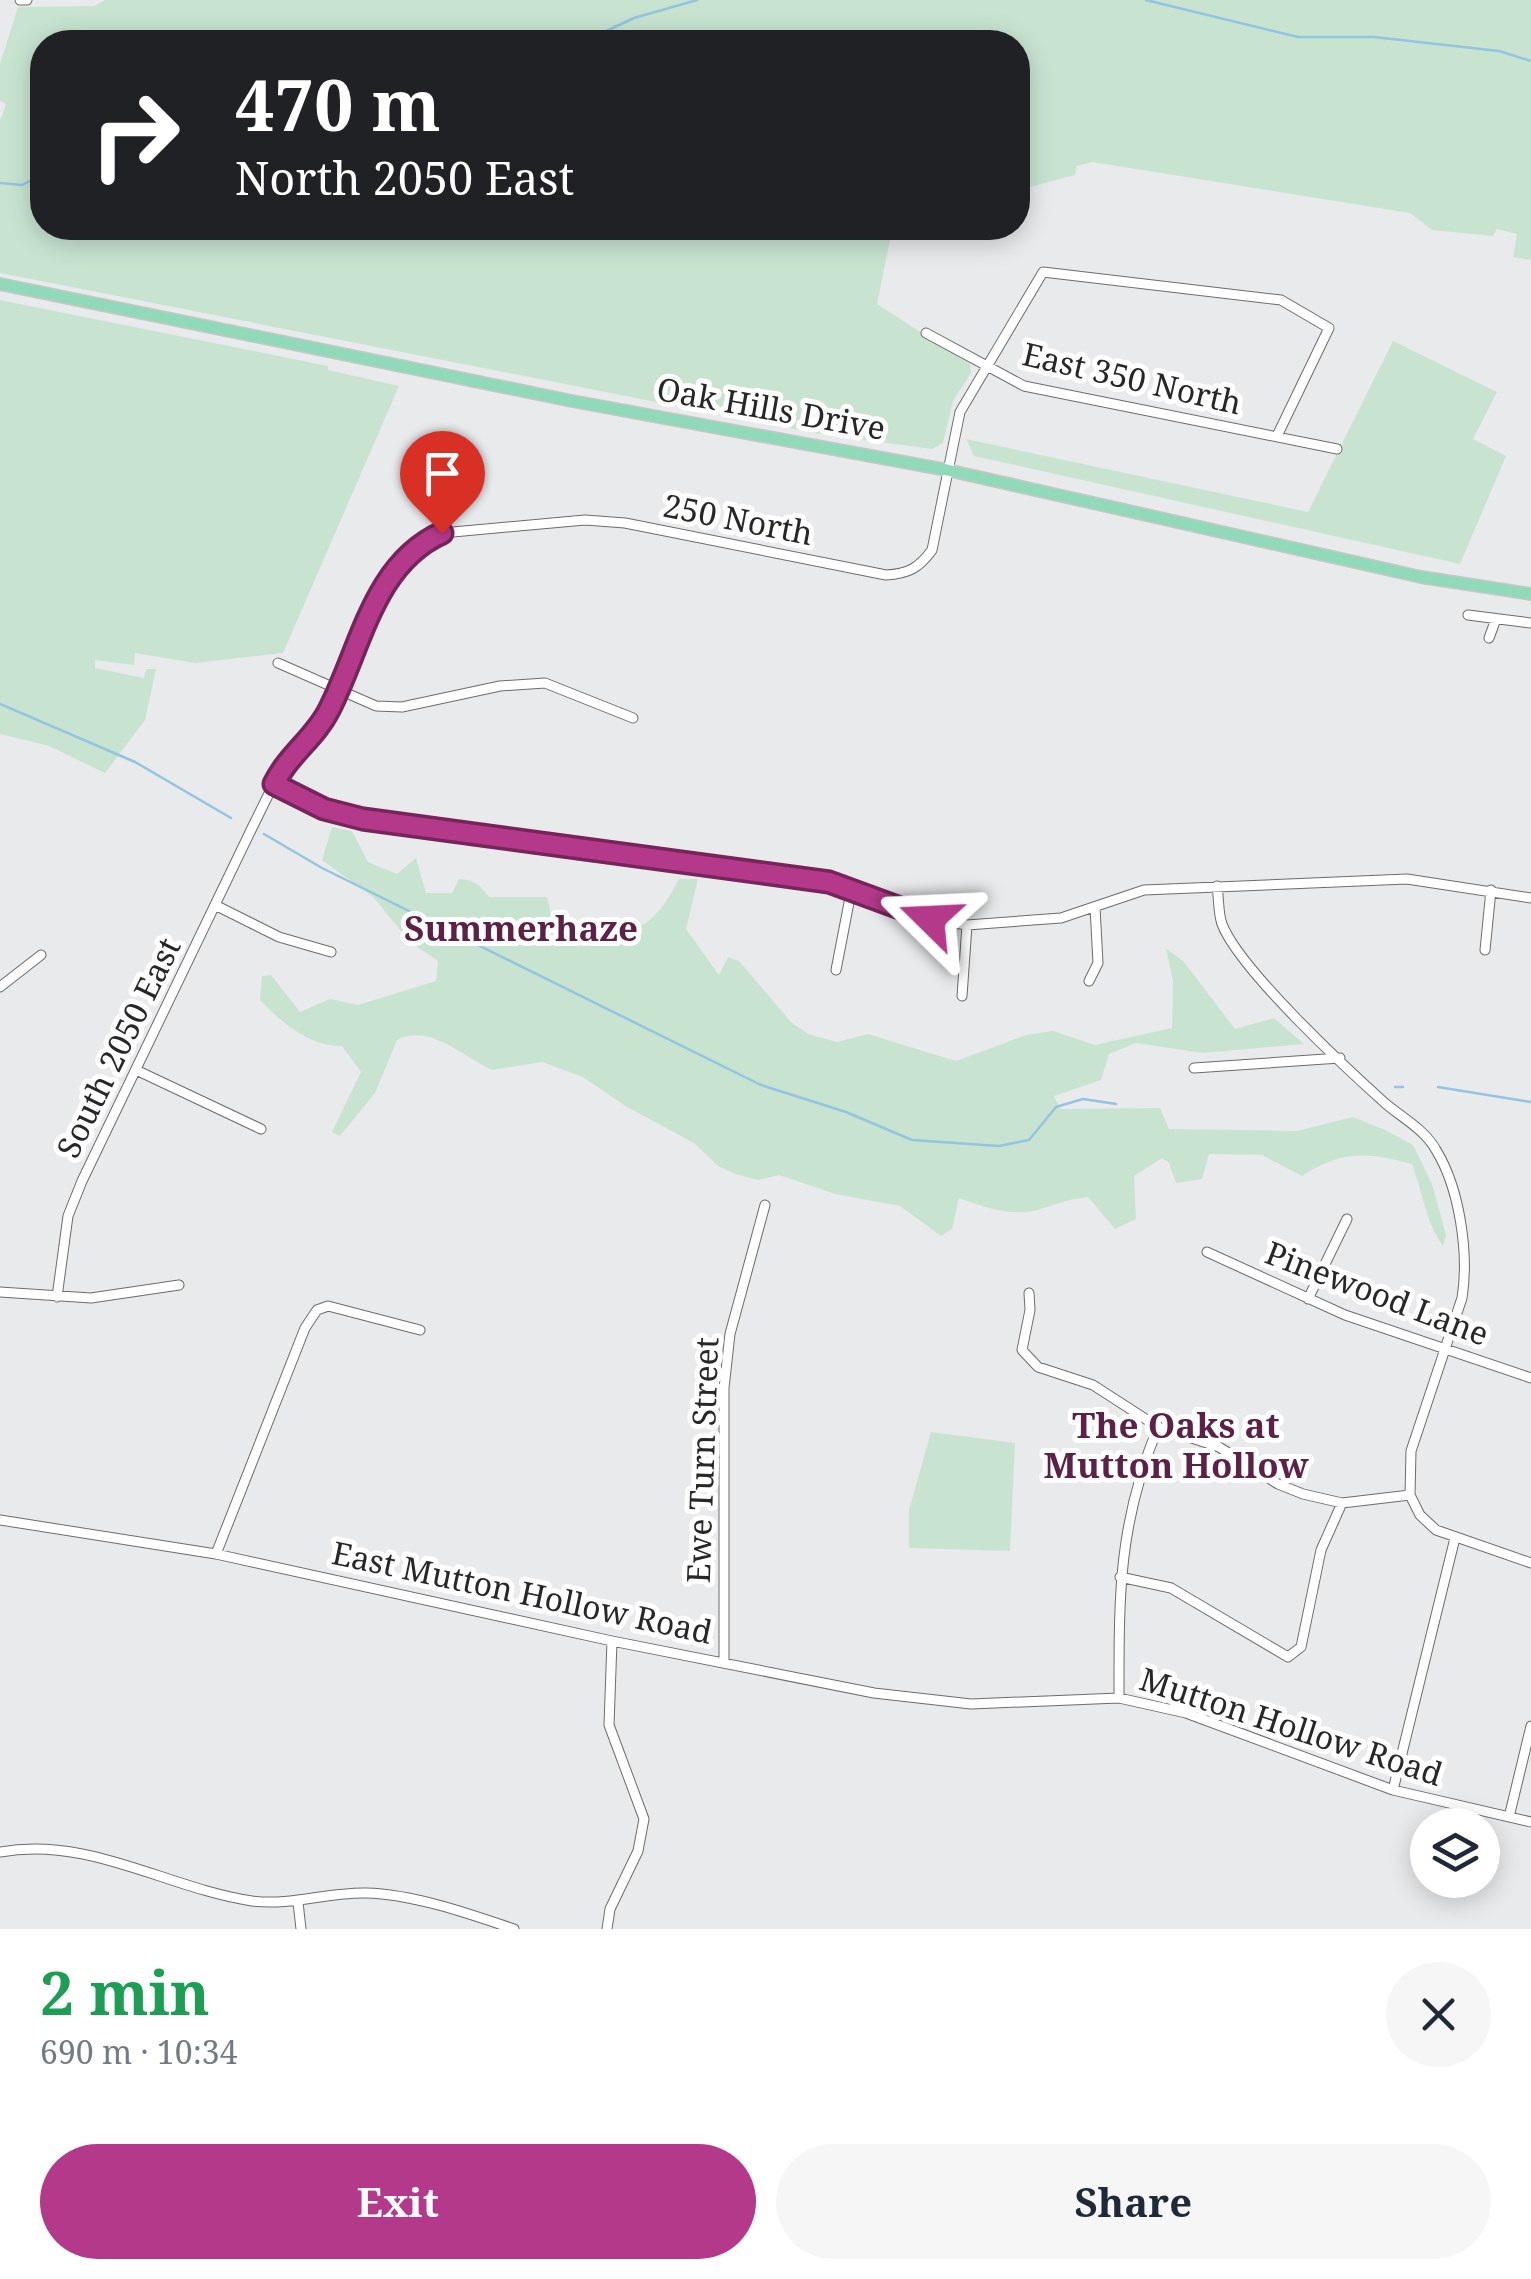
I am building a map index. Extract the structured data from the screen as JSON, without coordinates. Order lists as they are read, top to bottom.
{
  "streets": {
    "main road": ["Oak Hills Drive"],
    "street": [
      "East 350 North",
      "250 North",
      "South 2050 East",
      "Pinewood Lane",
      "Ewe Turn Street",
      "East Mutton Hollow Road",
      "Mutton Hollow Road"
    ]
  },
  "crossings": [
    ["Oak Hills Drive", "250 North"],
    ["250 North", "South 2050 East"],
    ["Ewe Turn Street", "East Mutton Hollow Road"],
    ["East Mutton Hollow Road", "Mutton Hollow Road"]
  ],
  "districts": ["Summerhaze", "The Oaks at Mutton Hollow"],
  "page": {
    "turn": ["470 m", "North 2050 East"],
    "heading": ["2 min", "690 m · 10:34"],
    "buttons": ["Exit", "Share"]
  }
}
